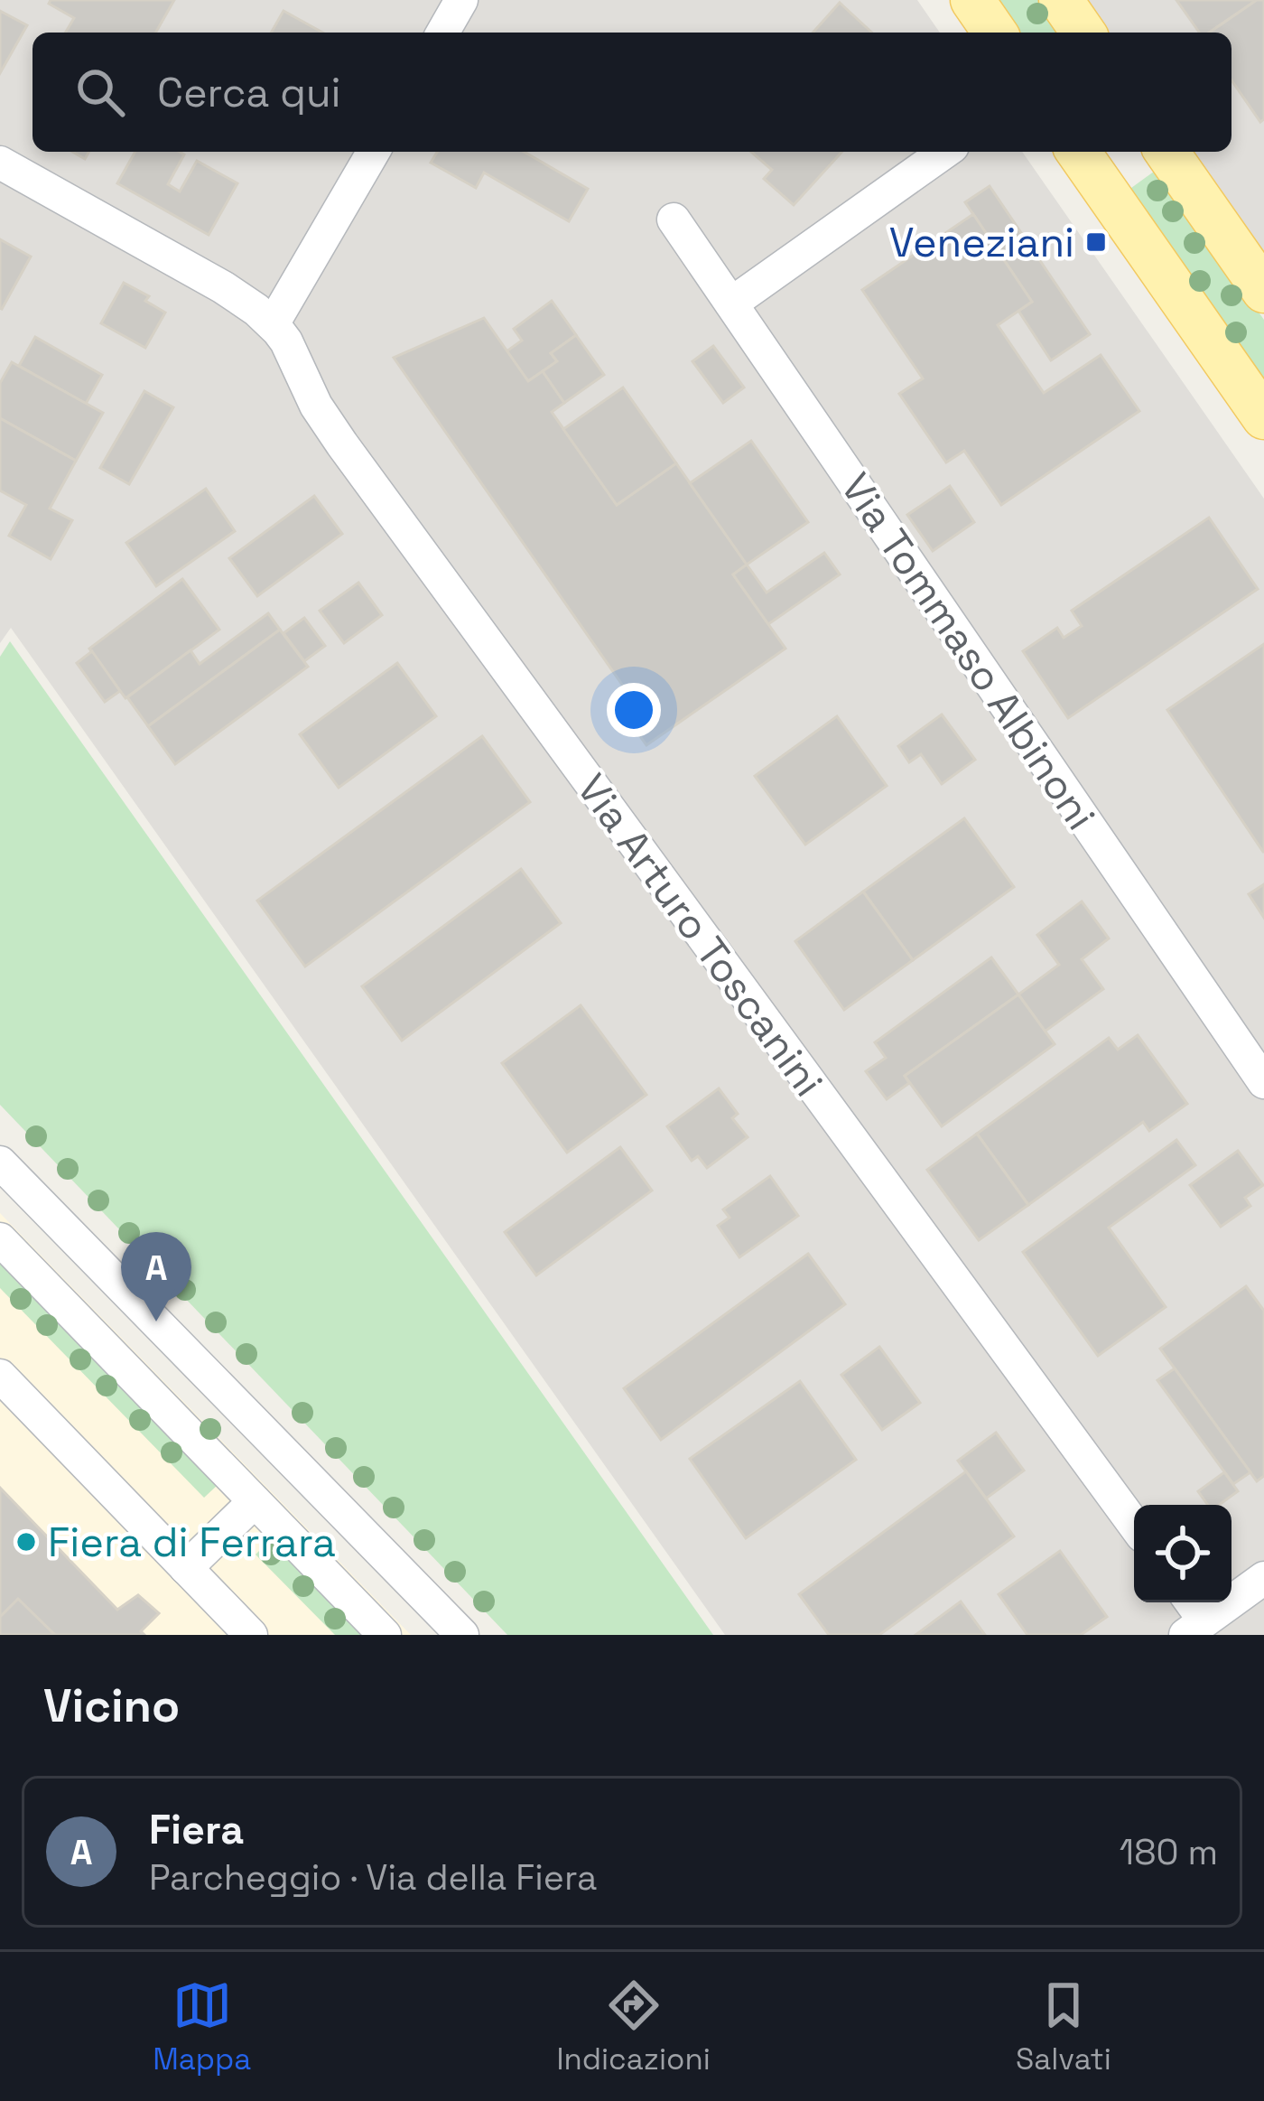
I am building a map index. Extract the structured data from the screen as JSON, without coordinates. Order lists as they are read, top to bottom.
{
  "streets": {
    "street": ["Via Tommaso Albinoni", "Via Arturo Toscanini"]
  },
  "places": {
    "transit": ["Veneziani"],
    "other": ["Fiera di Ferrara"]
  },
  "page": {
    "search": "Cerca qui",
    "pins": "A",
    "heading": "Vicino",
    "list": [
      {
        "mark": "A",
        "name": "Fiera",
        "note": "Parcheggio · Via della Fiera",
        "value": "180 m"
      }
    ],
    "nav": ["Mappa", "Indicazioni", "Salvati"]
  }
}
